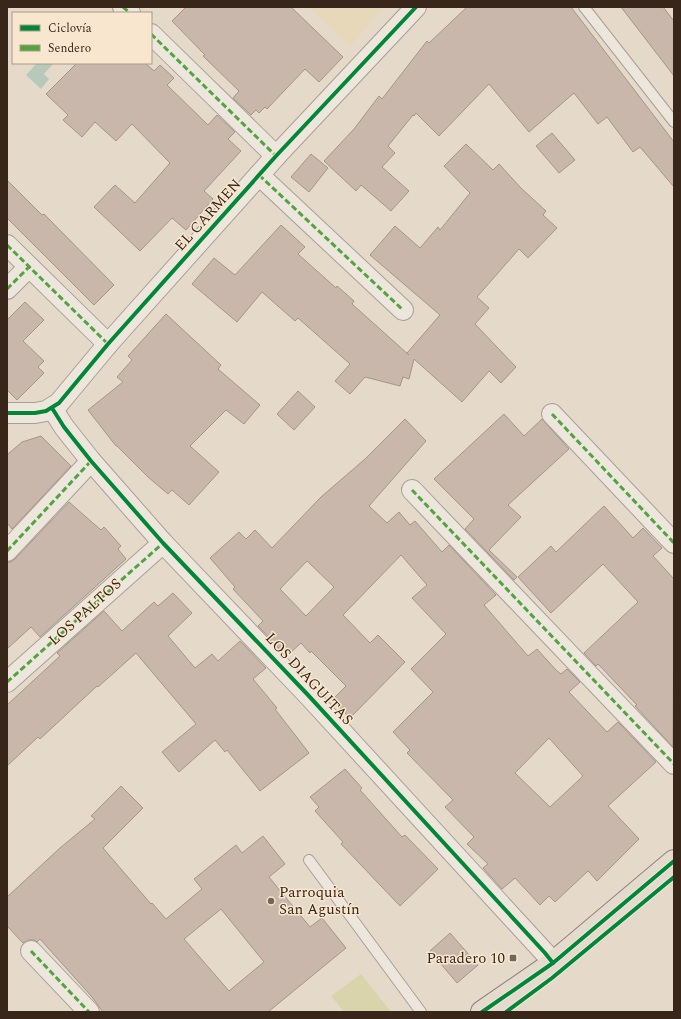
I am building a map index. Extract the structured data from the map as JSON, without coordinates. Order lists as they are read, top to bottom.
{
  "streets": {
    "street": ["EL CARMEN", "LOS PALTOS", "LOS DIAGUITAS"]
  },
  "crossings": [
    ["EL CARMEN", "LOS DIAGUITAS"],
    ["LOS PALTOS", "LOS DIAGUITAS"]
  ],
  "places": {
    "other": ["Parroquia San Agustín"],
    "transit": ["Paradero 10"]
  },
  "legend": ["Ciclovía", "Sendero"]
}
